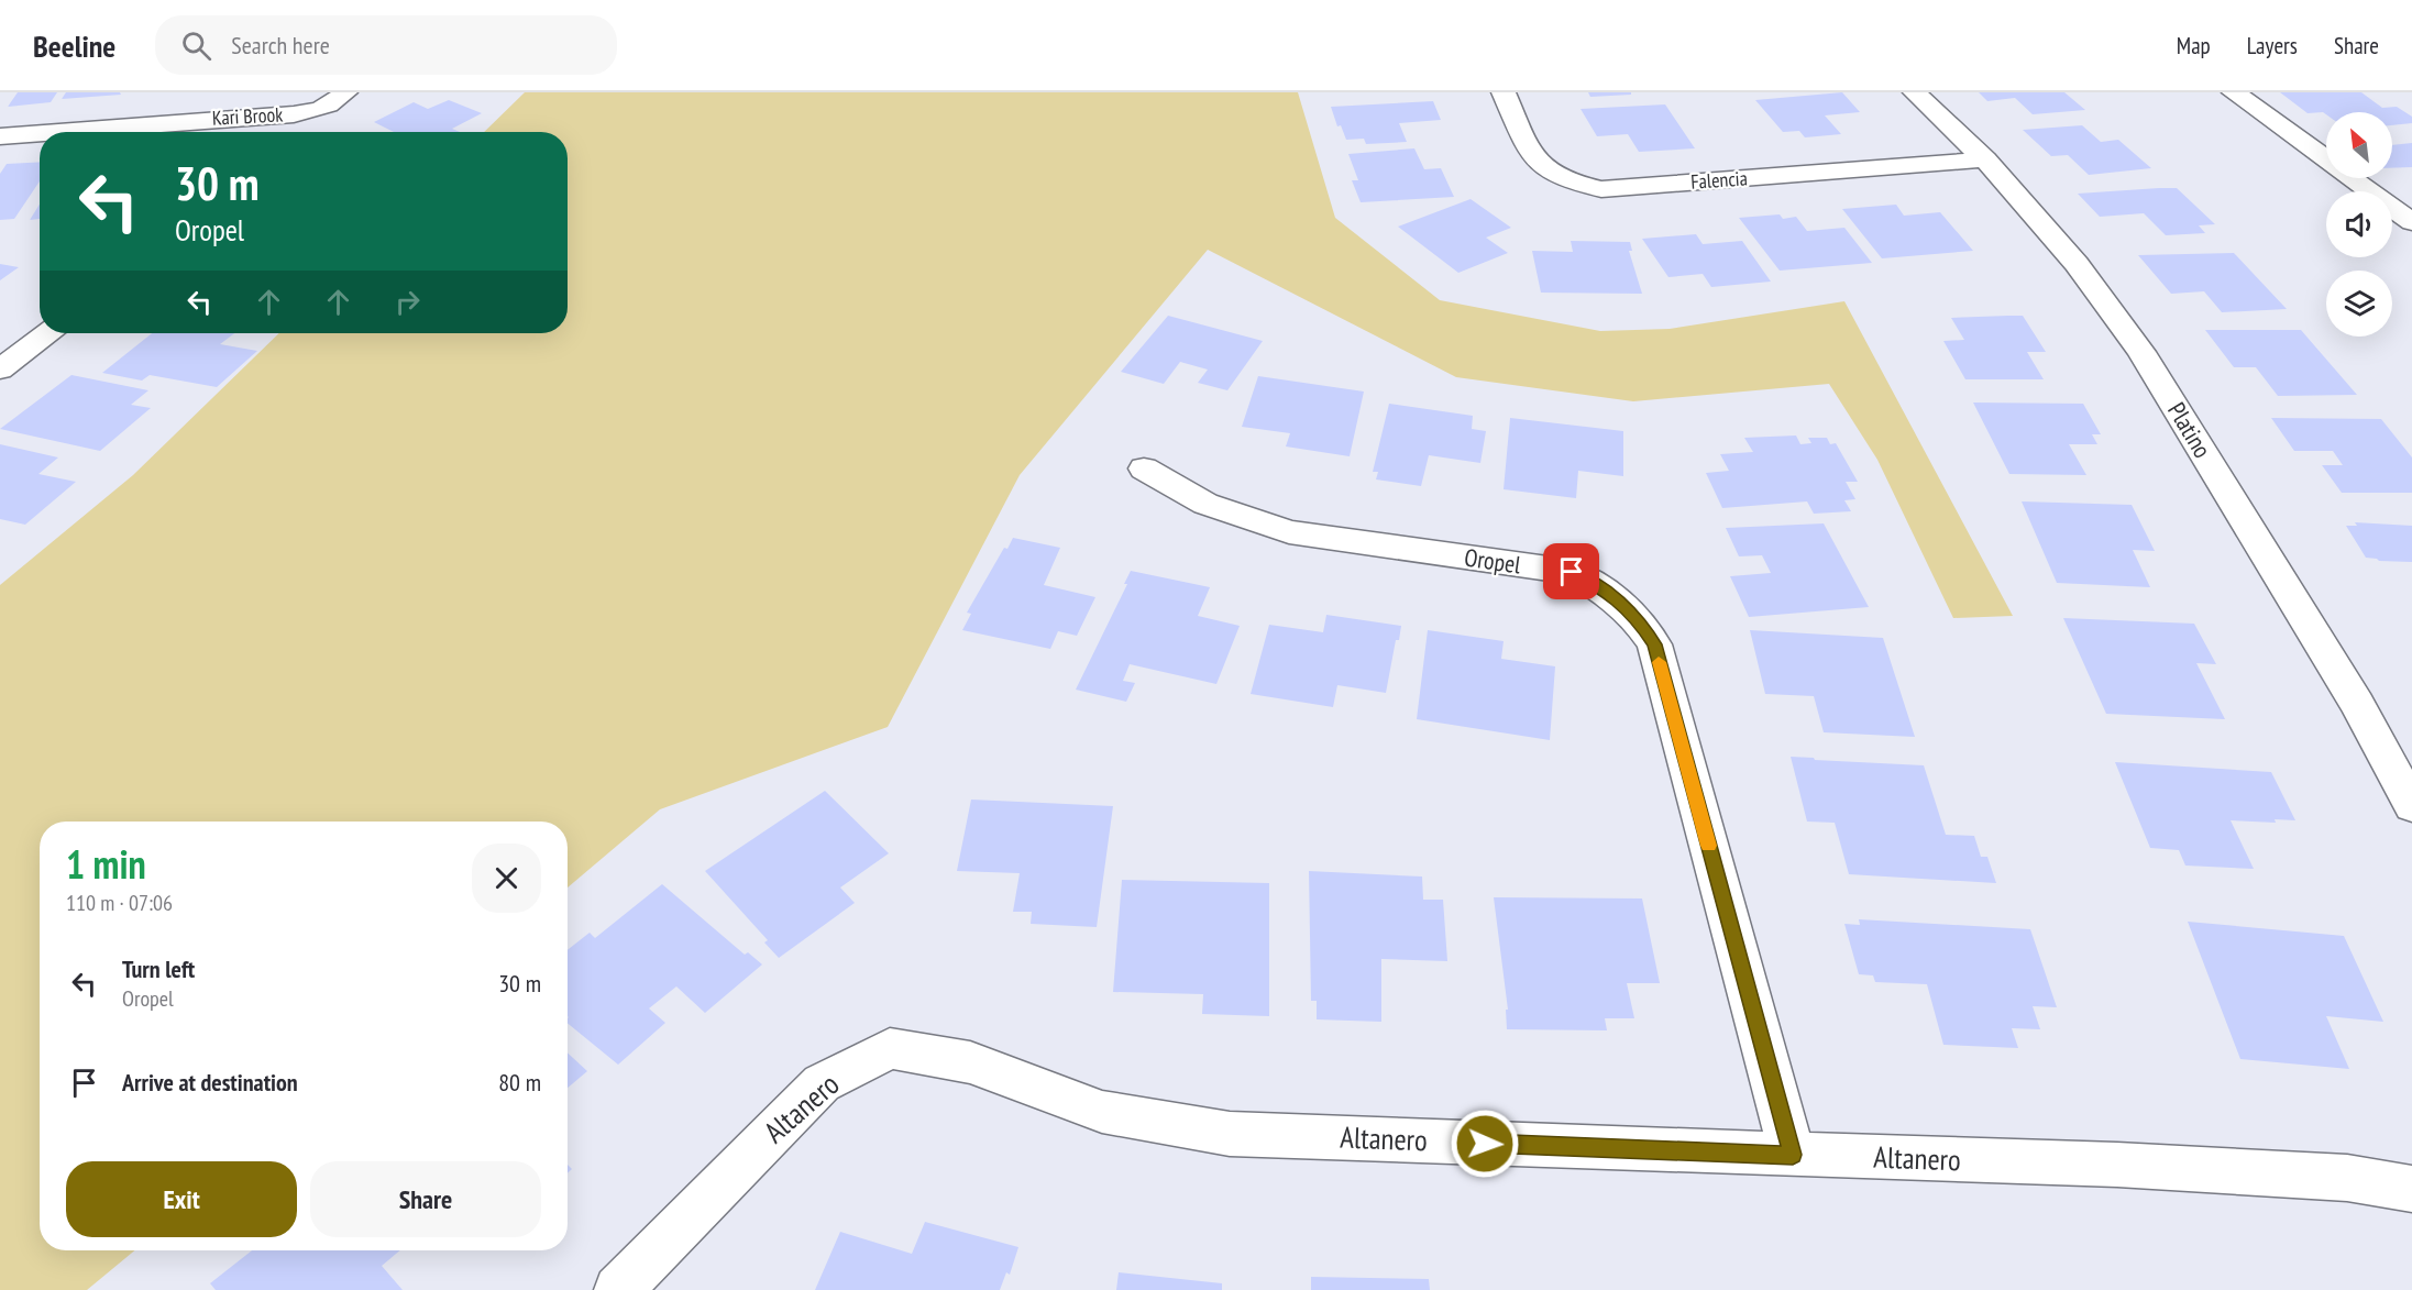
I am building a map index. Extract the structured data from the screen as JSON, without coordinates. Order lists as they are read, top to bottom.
{
  "streets": {
    "street": [
      "Kari Brook",
      "Falencia",
      "Platino",
      "Oropel",
      "Altanero"
    ]
  },
  "crossings": [
    ["Falencia", "Platino"],
    ["Oropel", "Altanero"]
  ],
  "north": "top left",
  "page": {
    "header": "Beeline",
    "search": "Search here",
    "nav": ["Map", "Layers", "Share"],
    "turn": ["30 m", "Oropel"],
    "heading": ["1 min", "110 m · 07:06"],
    "list": [
      {
        "name": "Turn left",
        "note": "Oropel",
        "value": "30 m"
      },
      {
        "name": "Arrive at destination",
        "value": "80 m"
      }
    ],
    "buttons": ["Exit", "Share"]
  }
}
